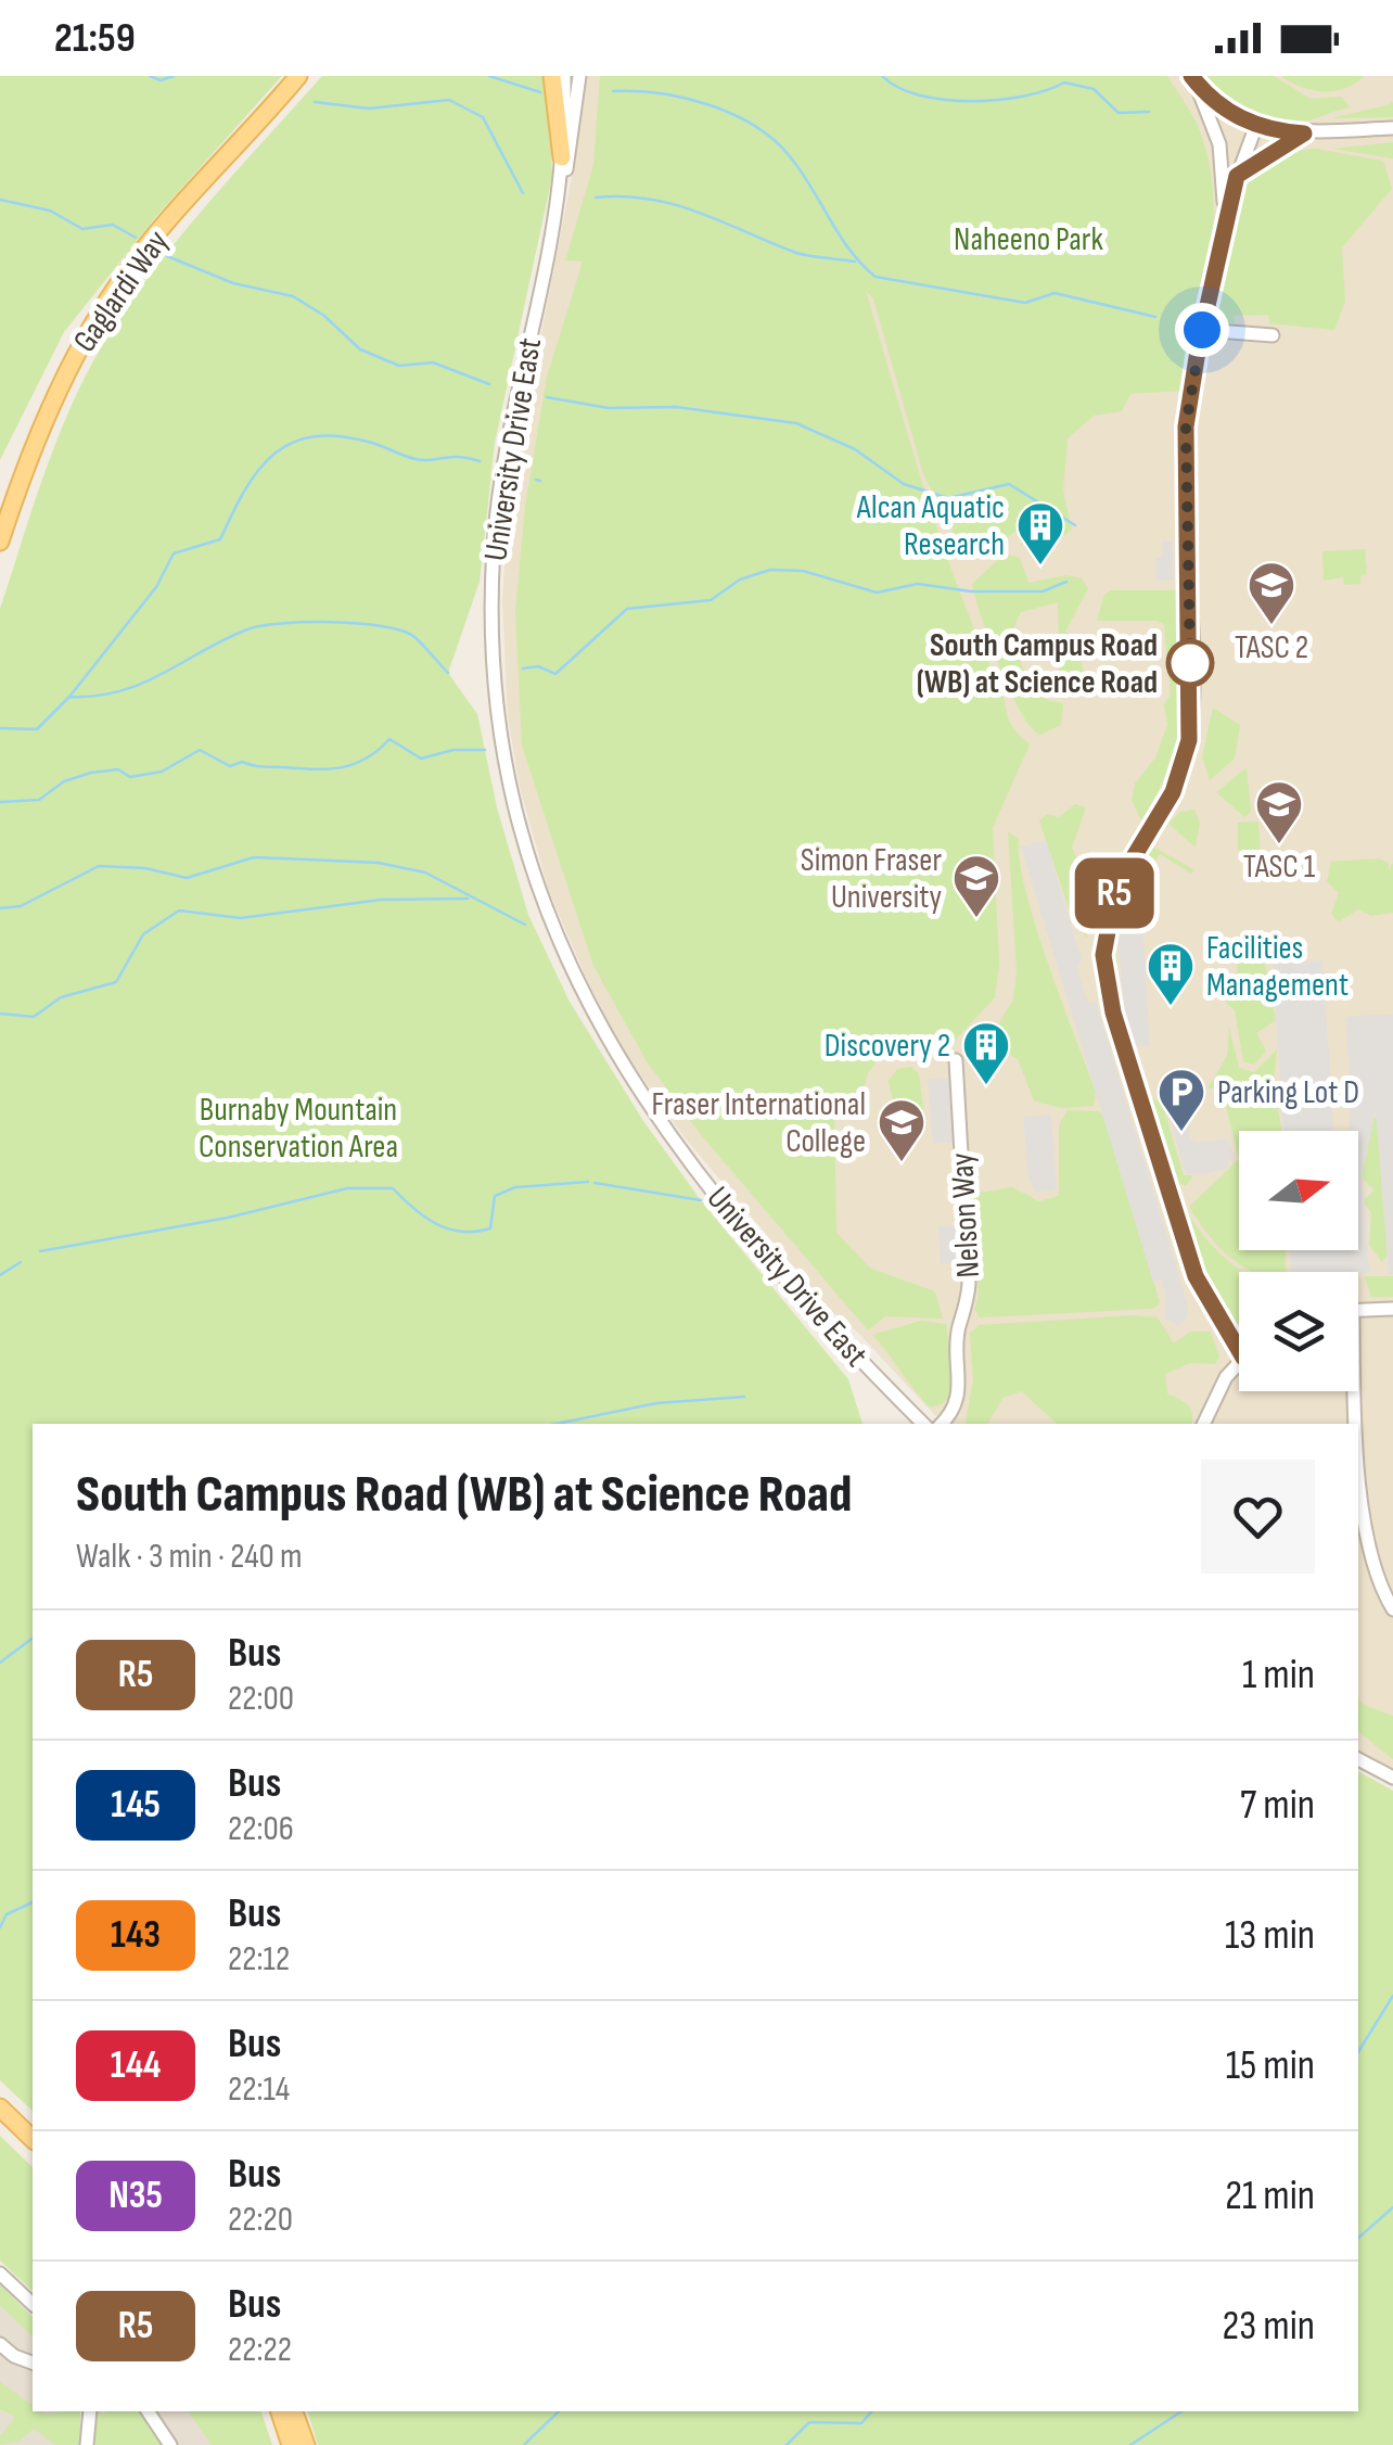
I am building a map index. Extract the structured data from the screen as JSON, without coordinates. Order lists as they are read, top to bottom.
{
  "streets": {
    "main road": ["Gaglardi Way"],
    "street": ["University Drive East", "Nelson Way"]
  },
  "parks": ["Naheeno Park", "Burnaby Mountain Conservation Area"],
  "places": {
    "building": ["Alcan Aquatic Research", "Facilities Management", "Discovery 2"],
    "school or university": [
      "TASC 2",
      "TASC 1",
      "Simon Fraser University",
      "Fraser International College"
    ],
    "other": ["South Campus Road (WB) at Science Road"],
    "parking": ["Parking Lot D"]
  },
  "lines": ["bus line R5"],
  "north": "right",
  "page": {
    "status": "21:59",
    "on_map": "R5",
    "heading": ["South Campus Road (WB) at Science Road", "Walk · 3 min · 240 m"],
    "list": [
      {
        "mark": "R5",
        "name": "Bus",
        "note": "22:00",
        "value": "1 min"
      },
      {
        "mark": "145",
        "name": "Bus",
        "note": "22:06",
        "value": "7 min"
      },
      {
        "mark": "143",
        "name": "Bus",
        "note": "22:12",
        "value": "13 min"
      },
      {
        "mark": "144",
        "name": "Bus",
        "note": "22:14",
        "value": "15 min"
      },
      {
        "mark": "N35",
        "name": "Bus",
        "note": "22:20",
        "value": "21 min"
      },
      {
        "mark": "R5",
        "name": "Bus",
        "note": "22:22",
        "value": "23 min"
      }
    ]
  }
}
